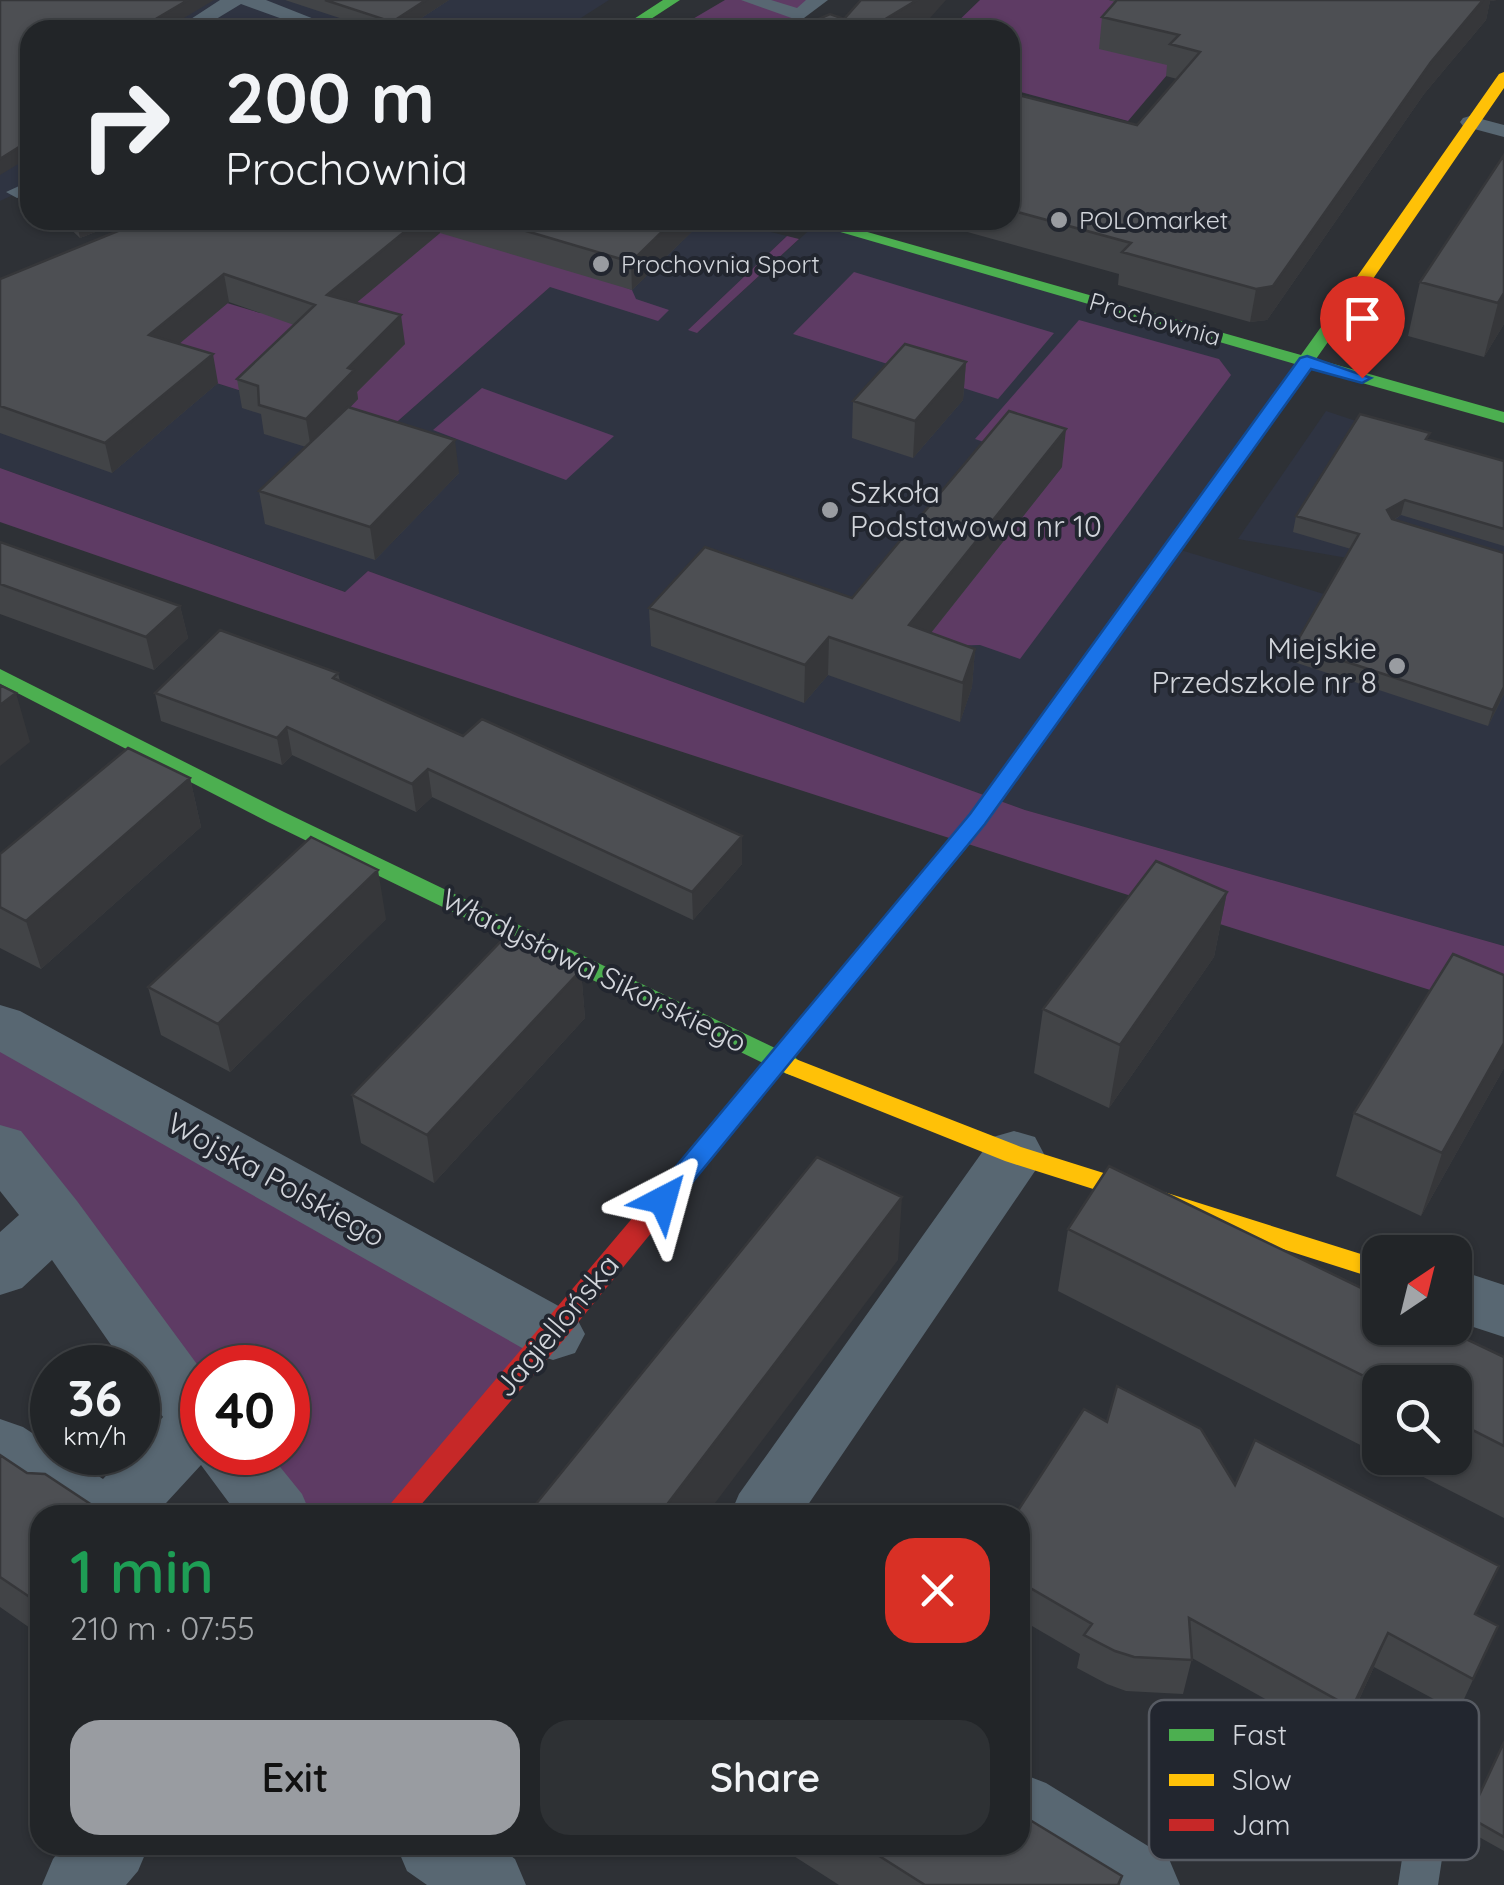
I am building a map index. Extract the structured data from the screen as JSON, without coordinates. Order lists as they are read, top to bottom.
{
  "streets": {
    "street": [
      "Prochownia",
      "Władysława Sikorskiego",
      "Wojska Polskiego",
      "Jagiellońska"
    ]
  },
  "crossings": [
    ["Prochownia", "Jagiellońska"],
    ["Władysława Sikorskiego", "Jagiellońska"],
    ["Wojska Polskiego", "Jagiellońska"]
  ],
  "places": [
    "POLOmarket",
    "Prochovnia Sport",
    "Szkoła Podstawowa nr 10",
    "Miejskie Przedszkole nr 8"
  ],
  "legend": ["Fast", "Slow", "Jam"],
  "north": "top right",
  "page": {
    "turn": ["200 m", "Prochownia"],
    "speed": "36 km/h",
    "limit": "40",
    "heading": ["1 min", "210 m · 07:55"],
    "buttons": ["Exit", "Share"]
  }
}
